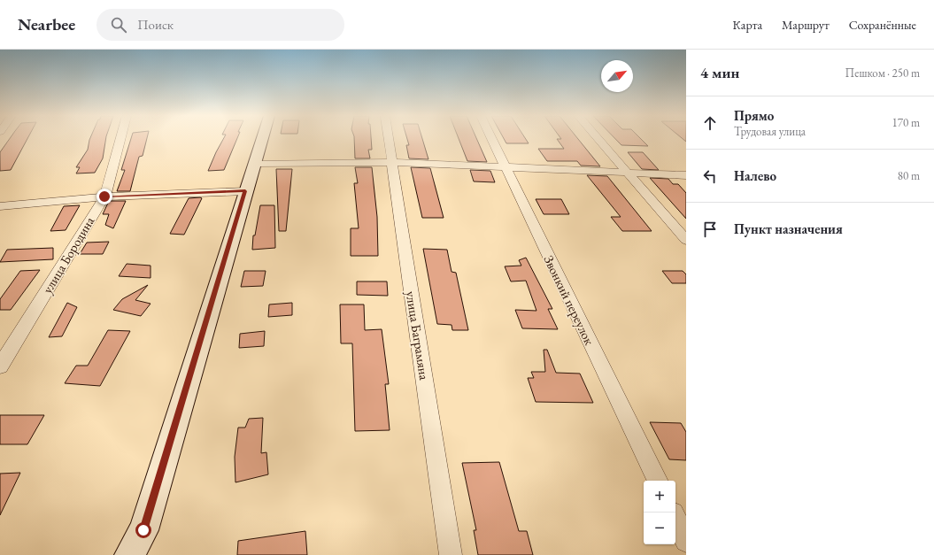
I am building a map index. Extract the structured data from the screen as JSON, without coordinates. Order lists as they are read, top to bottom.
{
  "streets": {
    "street": ["улица Бородина", "Звонкий переулок", "улица Баграмяна"]
  },
  "north": "top right",
  "page": {
    "header": "Nearbee",
    "search": "Поиск",
    "nav": ["Карта", "Маршрут", "Сохранённые"],
    "heading": ["4 мин", "Пешком · 250 m"],
    "list": [
      ["Прямо", "Трудовая улица", "170 m"],
      ["Налево", "80 m"],
      "Пункт назначения"
    ],
    "map_buttons": ["+", "−"]
  }
}
